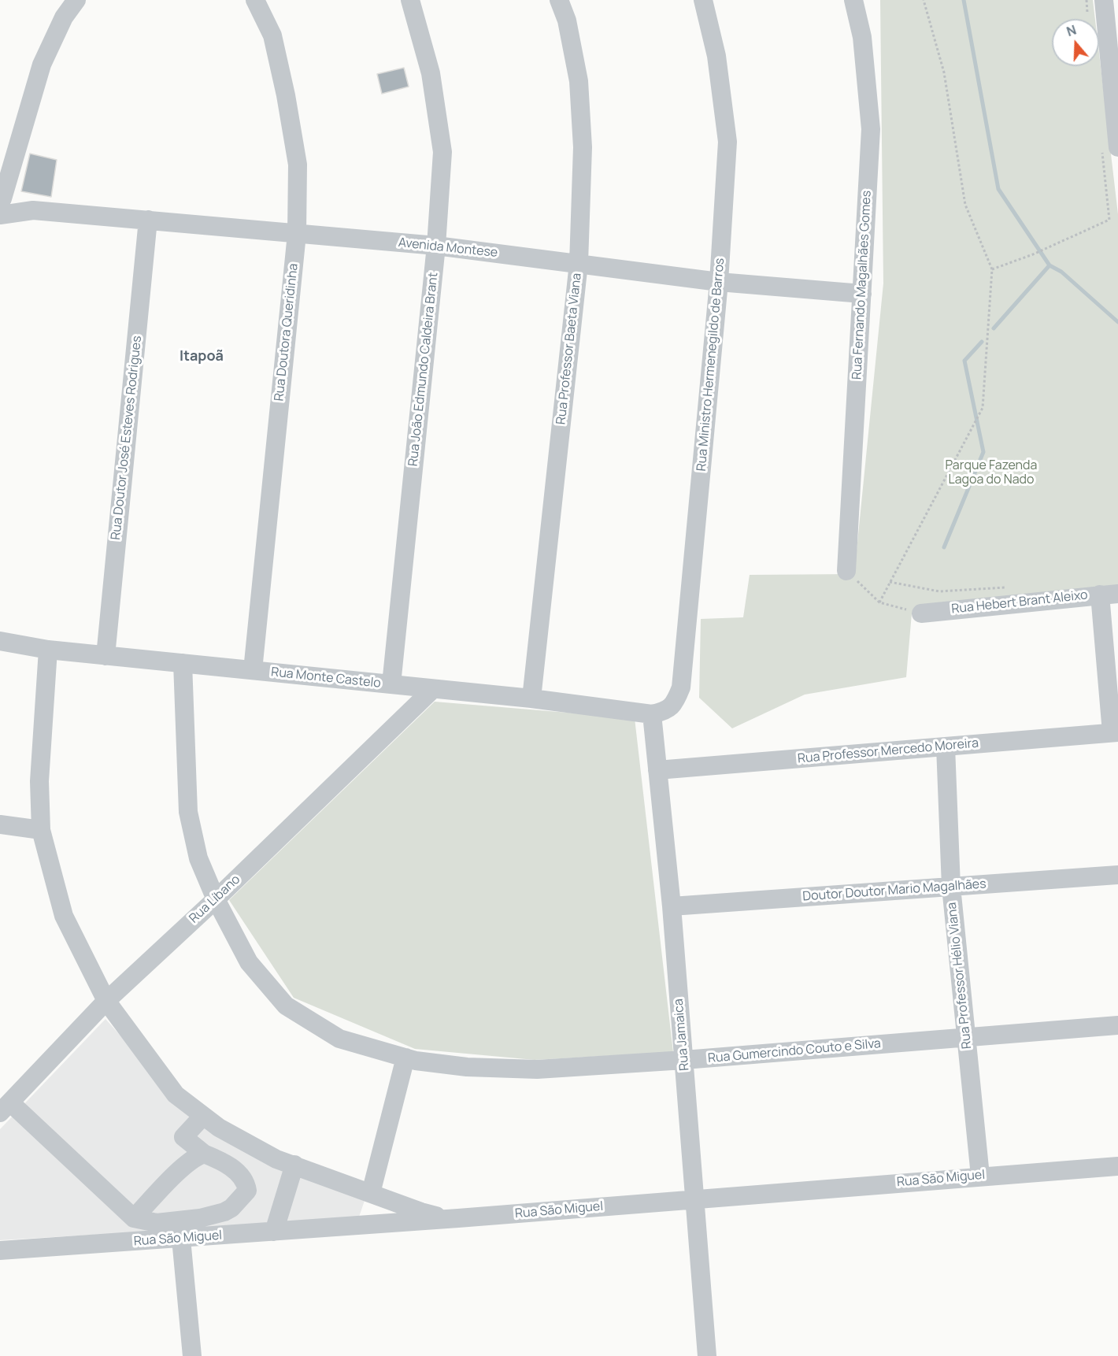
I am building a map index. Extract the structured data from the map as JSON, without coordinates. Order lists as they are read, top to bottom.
{
  "streets": {
    "street": [
      "Avenida Montese",
      "Rua Fernando Magalhães Gomes",
      "Rua Doutora Queridinha",
      "Rua Professor Baeta Viana",
      "Rua Ministro Hermenegildo de Barros",
      "Rua João Edmundo Caldeira Brant",
      "Rua Doutor José Esteves Rodrigues",
      "Rua Hebert Brant Aleixo",
      "Rua Monte Castelo",
      "Rua Professor Mercedo Moreira",
      "Doutor Doutor Mario Magalhães",
      "Rua Líbano",
      "Rua Professor Hélio Viana",
      "Rua Jamaica",
      "Rua Gumercindo Couto e Silva",
      "Rua São Miguel"
    ]
  },
  "crossings": [
    ["Avenida Montese", "Rua Fernando Magalhães Gomes"],
    ["Avenida Montese", "Rua Doutora Queridinha"],
    ["Avenida Montese", "Rua Professor Baeta Viana"],
    ["Avenida Montese", "Rua Ministro Hermenegildo de Barros"],
    ["Avenida Montese", "Rua João Edmundo Caldeira Brant"],
    ["Avenida Montese", "Rua Doutor José Esteves Rodrigues"],
    ["Rua Doutora Queridinha", "Rua Monte Castelo"],
    ["Rua Professor Baeta Viana", "Rua Monte Castelo"],
    ["Rua Ministro Hermenegildo de Barros", "Rua Monte Castelo"],
    ["Rua Ministro Hermenegildo de Barros", "Rua Jamaica"],
    ["Rua João Edmundo Caldeira Brant", "Rua Monte Castelo"],
    ["Rua Doutor José Esteves Rodrigues", "Rua Monte Castelo"],
    ["Rua Monte Castelo", "Rua Líbano"],
    ["Rua Monte Castelo", "Rua Jamaica"],
    ["Rua Monte Castelo", "Rua Gumercindo Couto e Silva"],
    ["Rua Professor Mercedo Moreira", "Rua Professor Hélio Viana"],
    ["Rua Professor Mercedo Moreira", "Rua Jamaica"],
    ["Doutor Doutor Mario Magalhães", "Rua Professor Hélio Viana"],
    ["Doutor Doutor Mario Magalhães", "Rua Jamaica"],
    ["Rua Líbano", "Rua Gumercindo Couto e Silva"],
    ["Rua Professor Hélio Viana", "Rua Gumercindo Couto e Silva"],
    ["Rua Professor Hélio Viana", "Rua São Miguel"],
    ["Rua Jamaica", "Rua Gumercindo Couto e Silva"],
    ["Rua Jamaica", "Rua São Miguel"]
  ],
  "districts": ["Itapoã"],
  "parks": ["Parque Fazenda Lagoa do Nado"],
  "north": "top"
}
